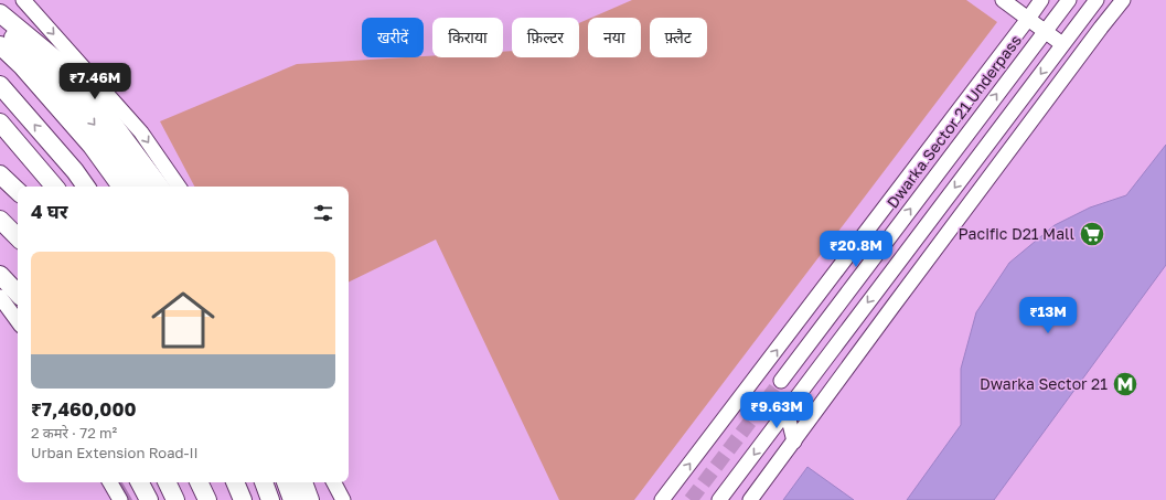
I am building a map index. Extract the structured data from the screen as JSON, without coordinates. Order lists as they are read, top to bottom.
{
  "streets": {
    "street": ["Dwarka Sector 21 Underpass"]
  },
  "places": {
    "supermarket": ["Pacific D21 Mall"],
    "metro station": ["Dwarka Sector 21"]
  },
  "page": {
    "chip": [
      "खरीदें",
      "किराया",
      "फ़िल्टर",
      "नया",
      "फ़्लैट"
    ],
    "price": [
      "₹7.46M",
      "₹20.8M",
      "₹13M",
      "₹9.63M"
    ],
    "heading": "4 घर",
    "list": [
      {
        "name": "₹7,460,000",
        "note": "2 कमरे · 72 m² · Urban Extension Road-II"
      }
    ]
  }
}
